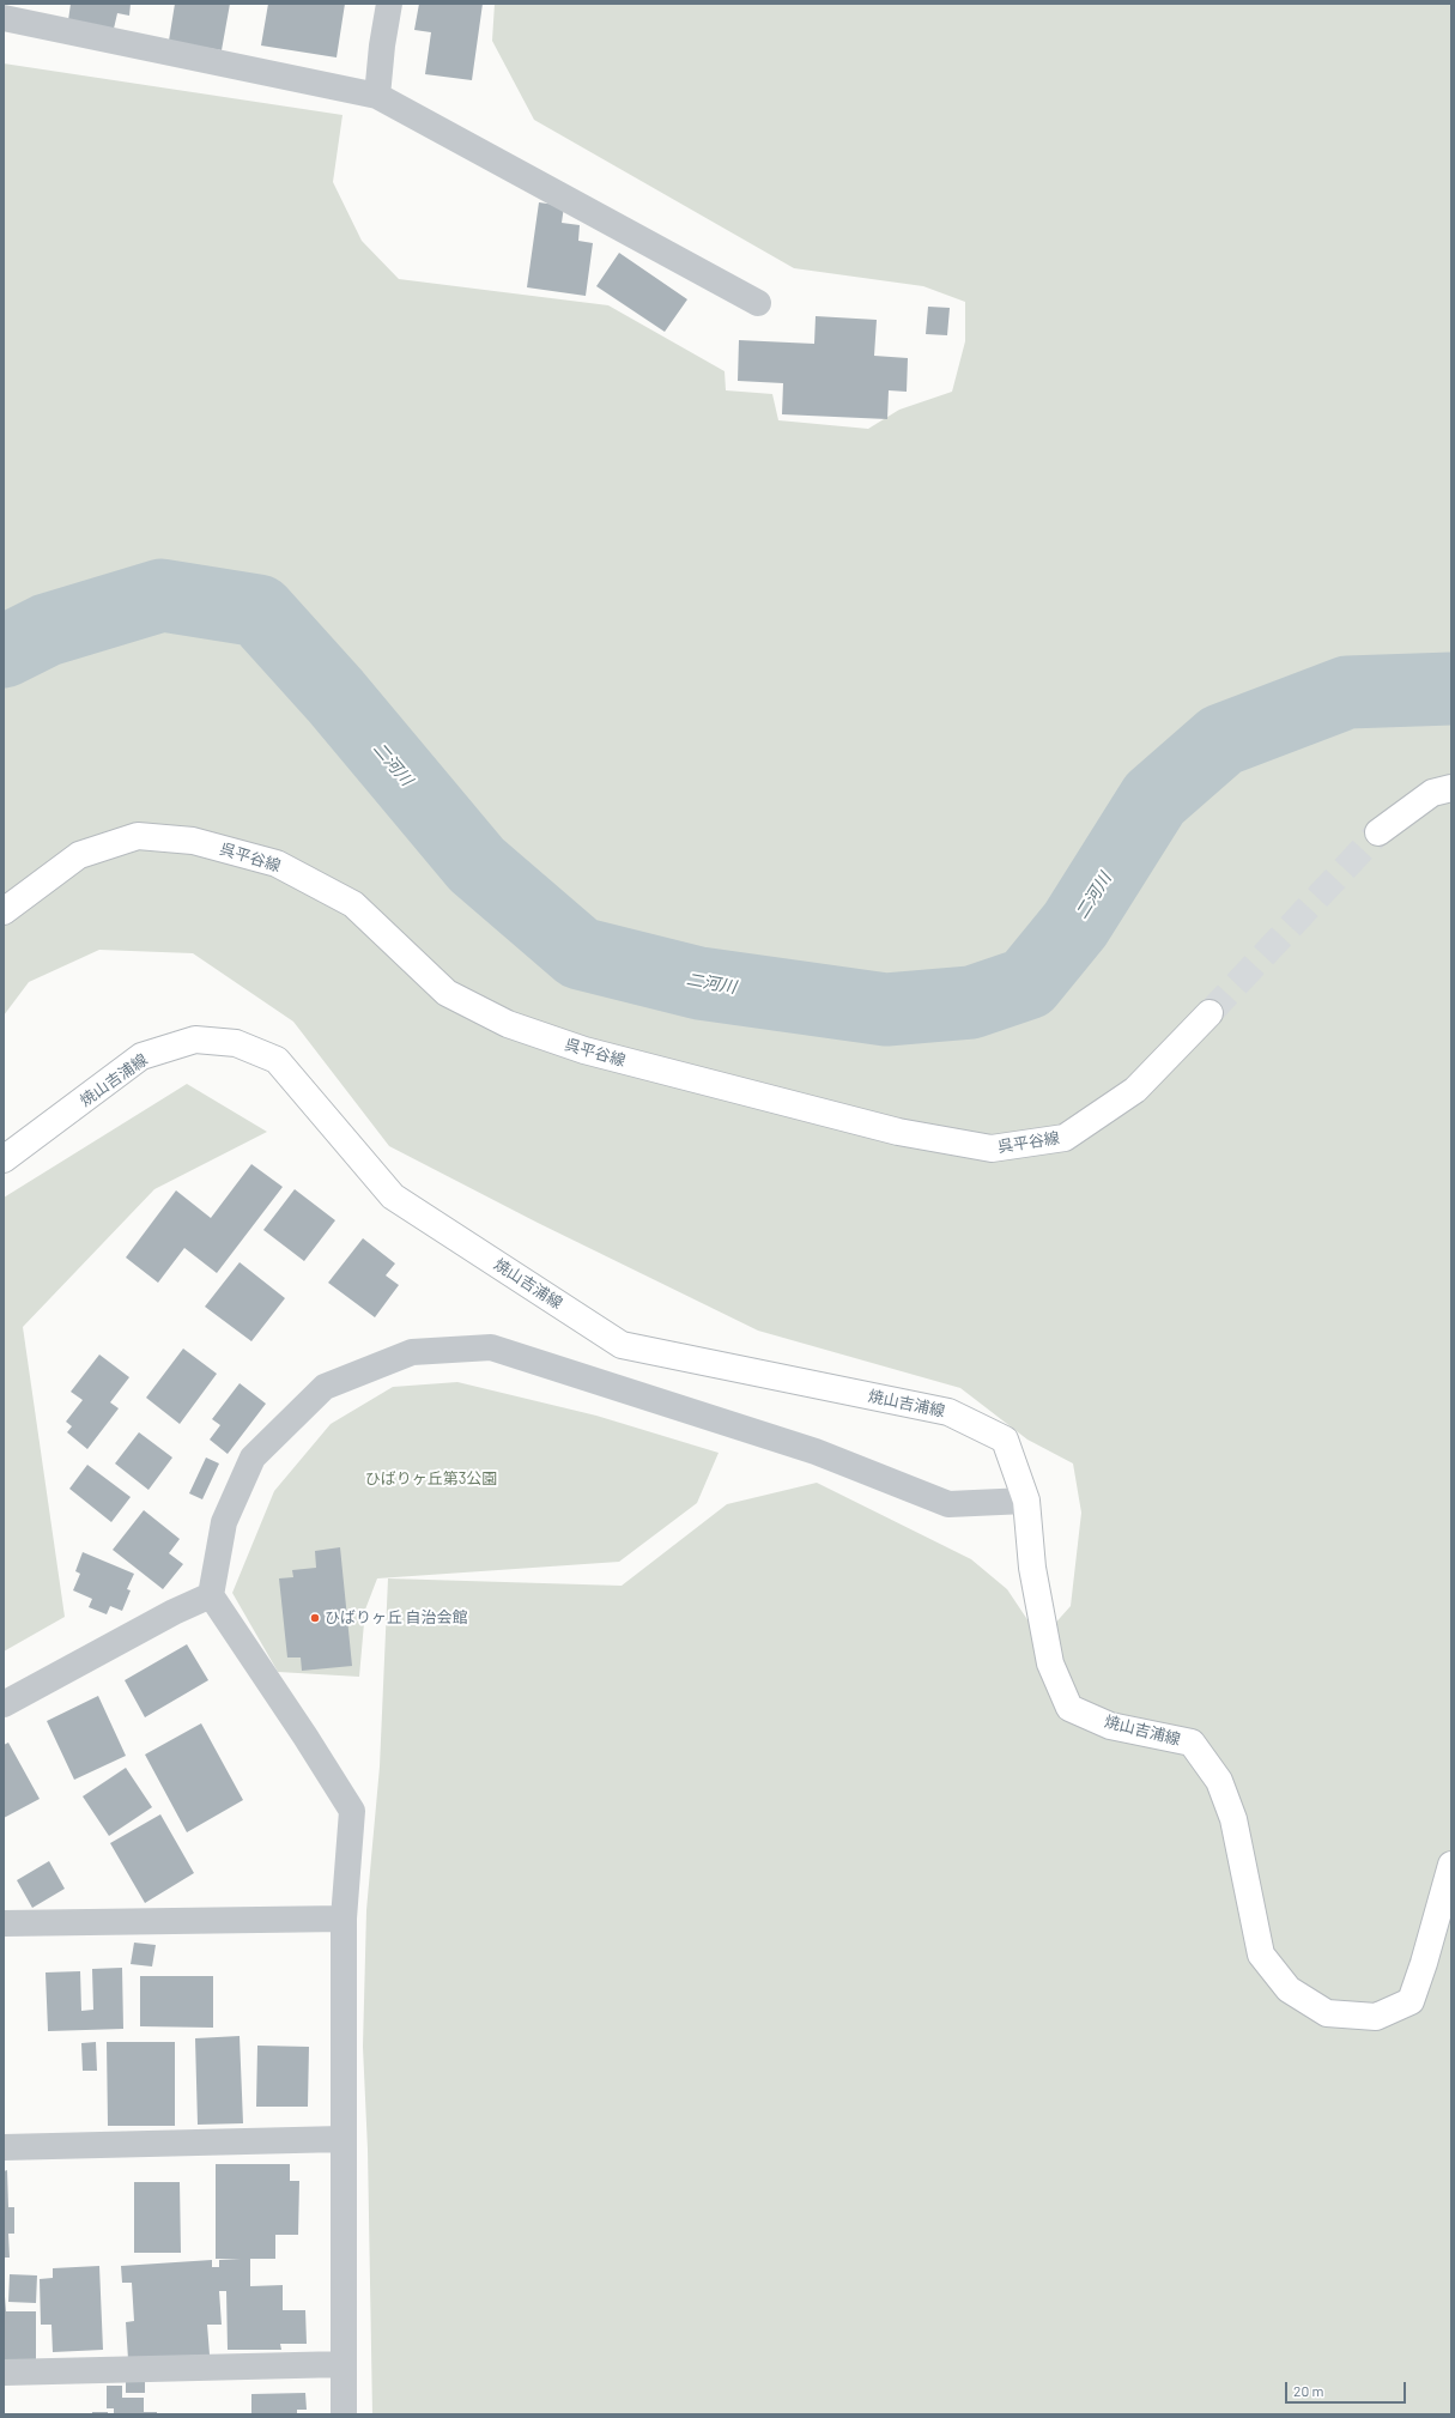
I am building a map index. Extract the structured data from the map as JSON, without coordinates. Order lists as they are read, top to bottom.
{
  "streets": {
    "main road": ["呉平谷線", "焼山吉浦線"]
  },
  "water": ["二河川"],
  "parks": ["ひばりヶ丘第3公園"],
  "places": ["ひばりヶ丘 自治会館"],
  "scale_bar": "20 m"
}
